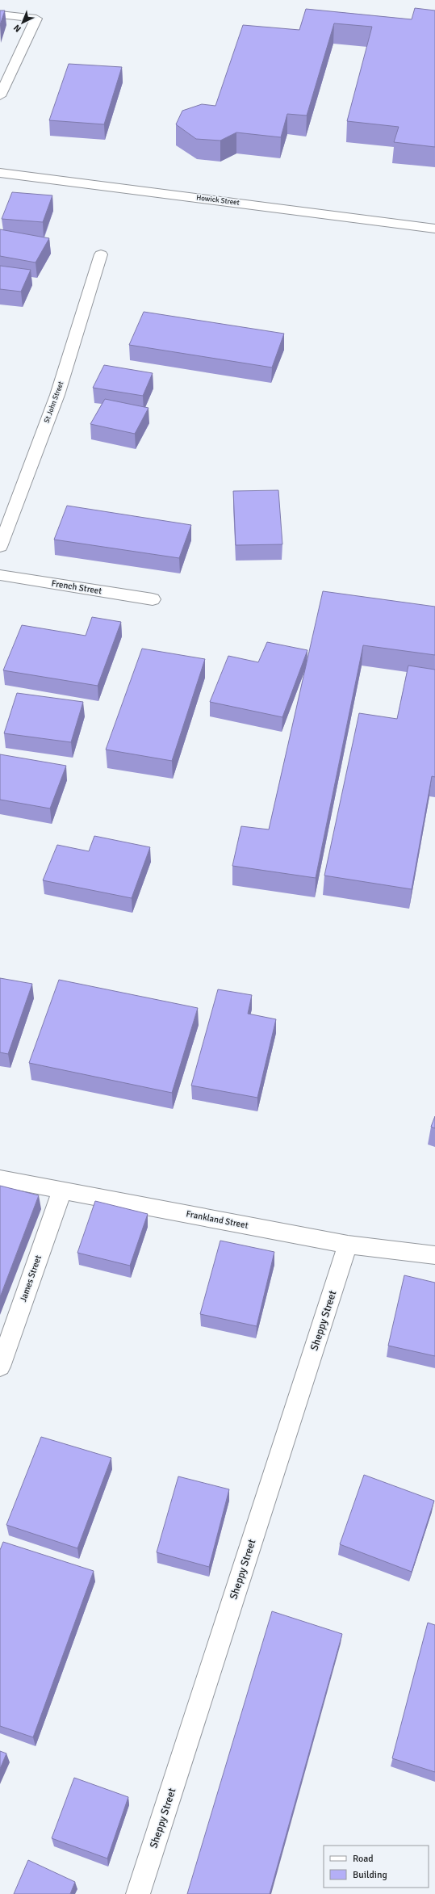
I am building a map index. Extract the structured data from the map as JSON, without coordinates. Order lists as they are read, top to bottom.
{
  "streets": {
    "street": [
      "Howick Street",
      "St John Street",
      "French Street",
      "Frankland Street",
      "James Street",
      "Sheppy Street"
    ]
  },
  "crossings": [
    ["Frankland Street", "James Street"],
    ["Frankland Street", "Sheppy Street"]
  ],
  "legend": ["Road", "Building"],
  "north": "bottom left"
}
